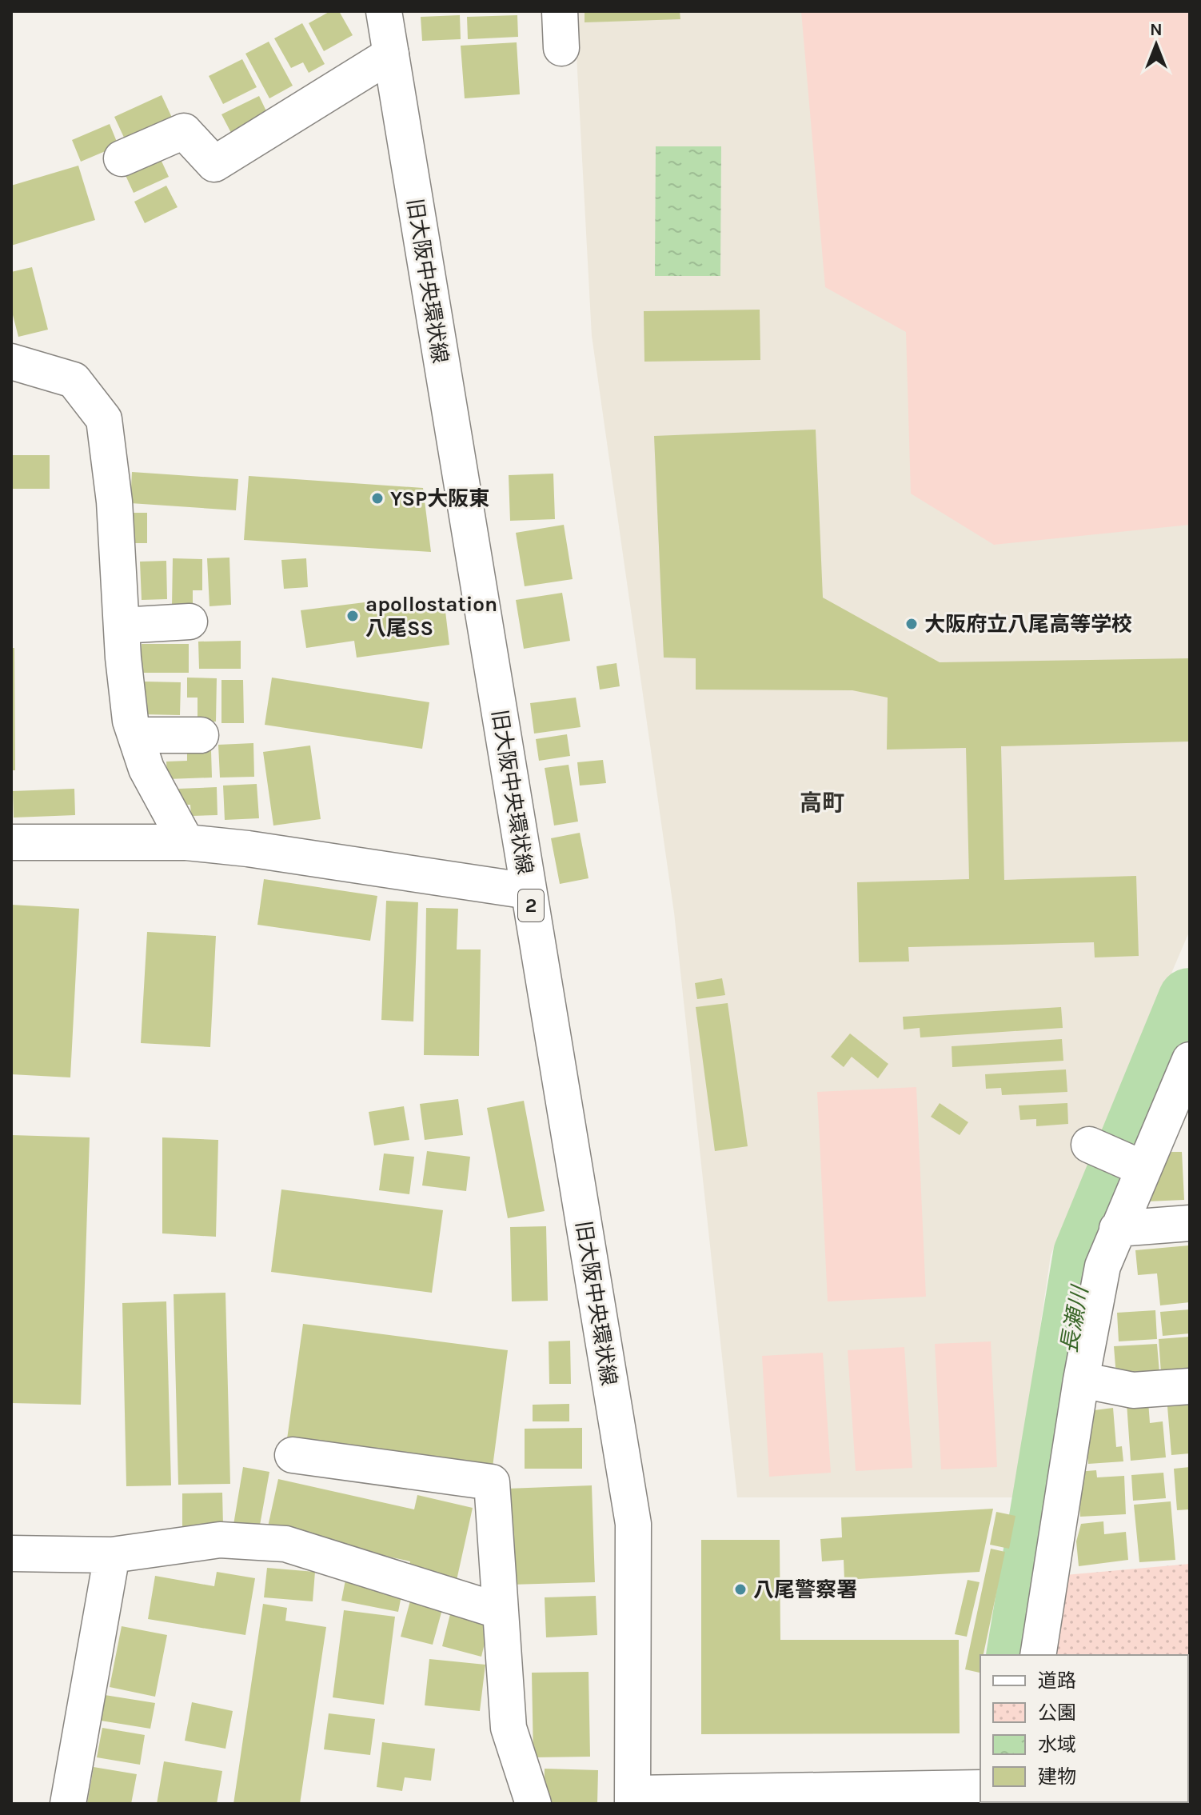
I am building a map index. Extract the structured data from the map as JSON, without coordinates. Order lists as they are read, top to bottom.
{
  "streets": {
    "street": ["旧大阪中央環状線", "2"]
  },
  "districts": ["高町"],
  "water": ["長瀬川"],
  "places": [
    "YSP大阪東",
    "apollostation 八尾SS",
    "大阪府立八尾高等学校",
    "八尾警察署"
  ],
  "legend": [
    "道路",
    "公園",
    "水域",
    "建物"
  ],
  "north": "top"
}
